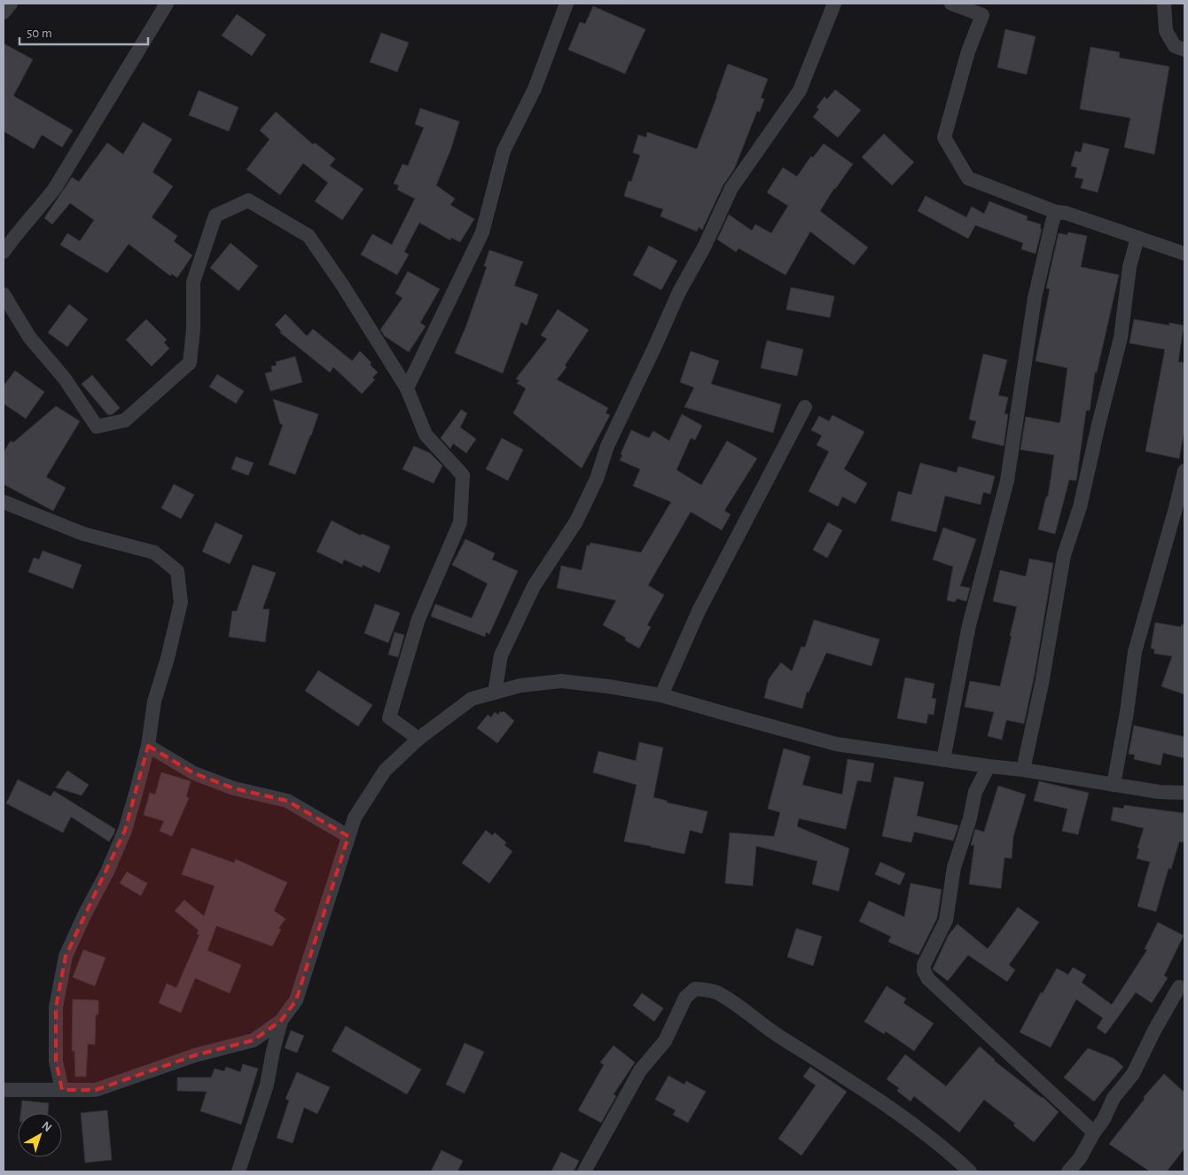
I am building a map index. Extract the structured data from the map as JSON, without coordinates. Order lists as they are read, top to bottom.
{
  "scale_bar": "50 m",
  "north": "top right"
}
